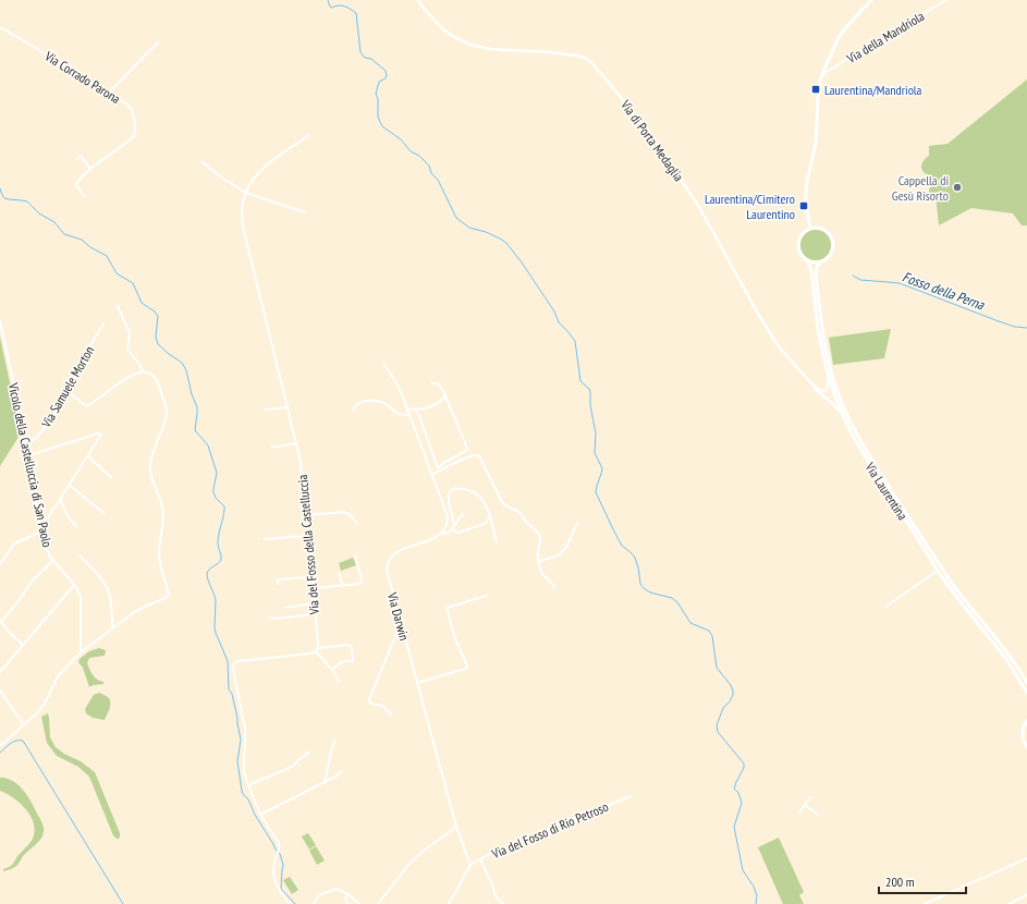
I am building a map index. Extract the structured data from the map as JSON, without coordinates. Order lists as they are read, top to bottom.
{
  "streets": {
    "main road": ["Via Laurentina"],
    "street": [
      "Via della Mandriola",
      "Via Corrado Parona",
      "Via di Porta Medaglia",
      "Via Samuele Morton",
      "Vicolo della Castelluccia di San Paolo",
      "Via del Fosso della Castelluccia",
      "Via Darwin",
      "Via del Fosso di Rio Petroso"
    ]
  },
  "crossings": [
    ["Via di Porta Medaglia", "Via Laurentina"],
    ["Via Samuele Morton", "Vicolo della Castelluccia di San Paolo"],
    ["Via Darwin", "Via del Fosso di Rio Petroso"]
  ],
  "water": ["Fosso della Perna"],
  "places": {
    "transit": ["Laurentina/Mandriola", "Laurentina/Cimitero Laurentino"],
    "other": ["Cappella di Gesù Risorto"]
  },
  "scale_bar": "200 m"
}
